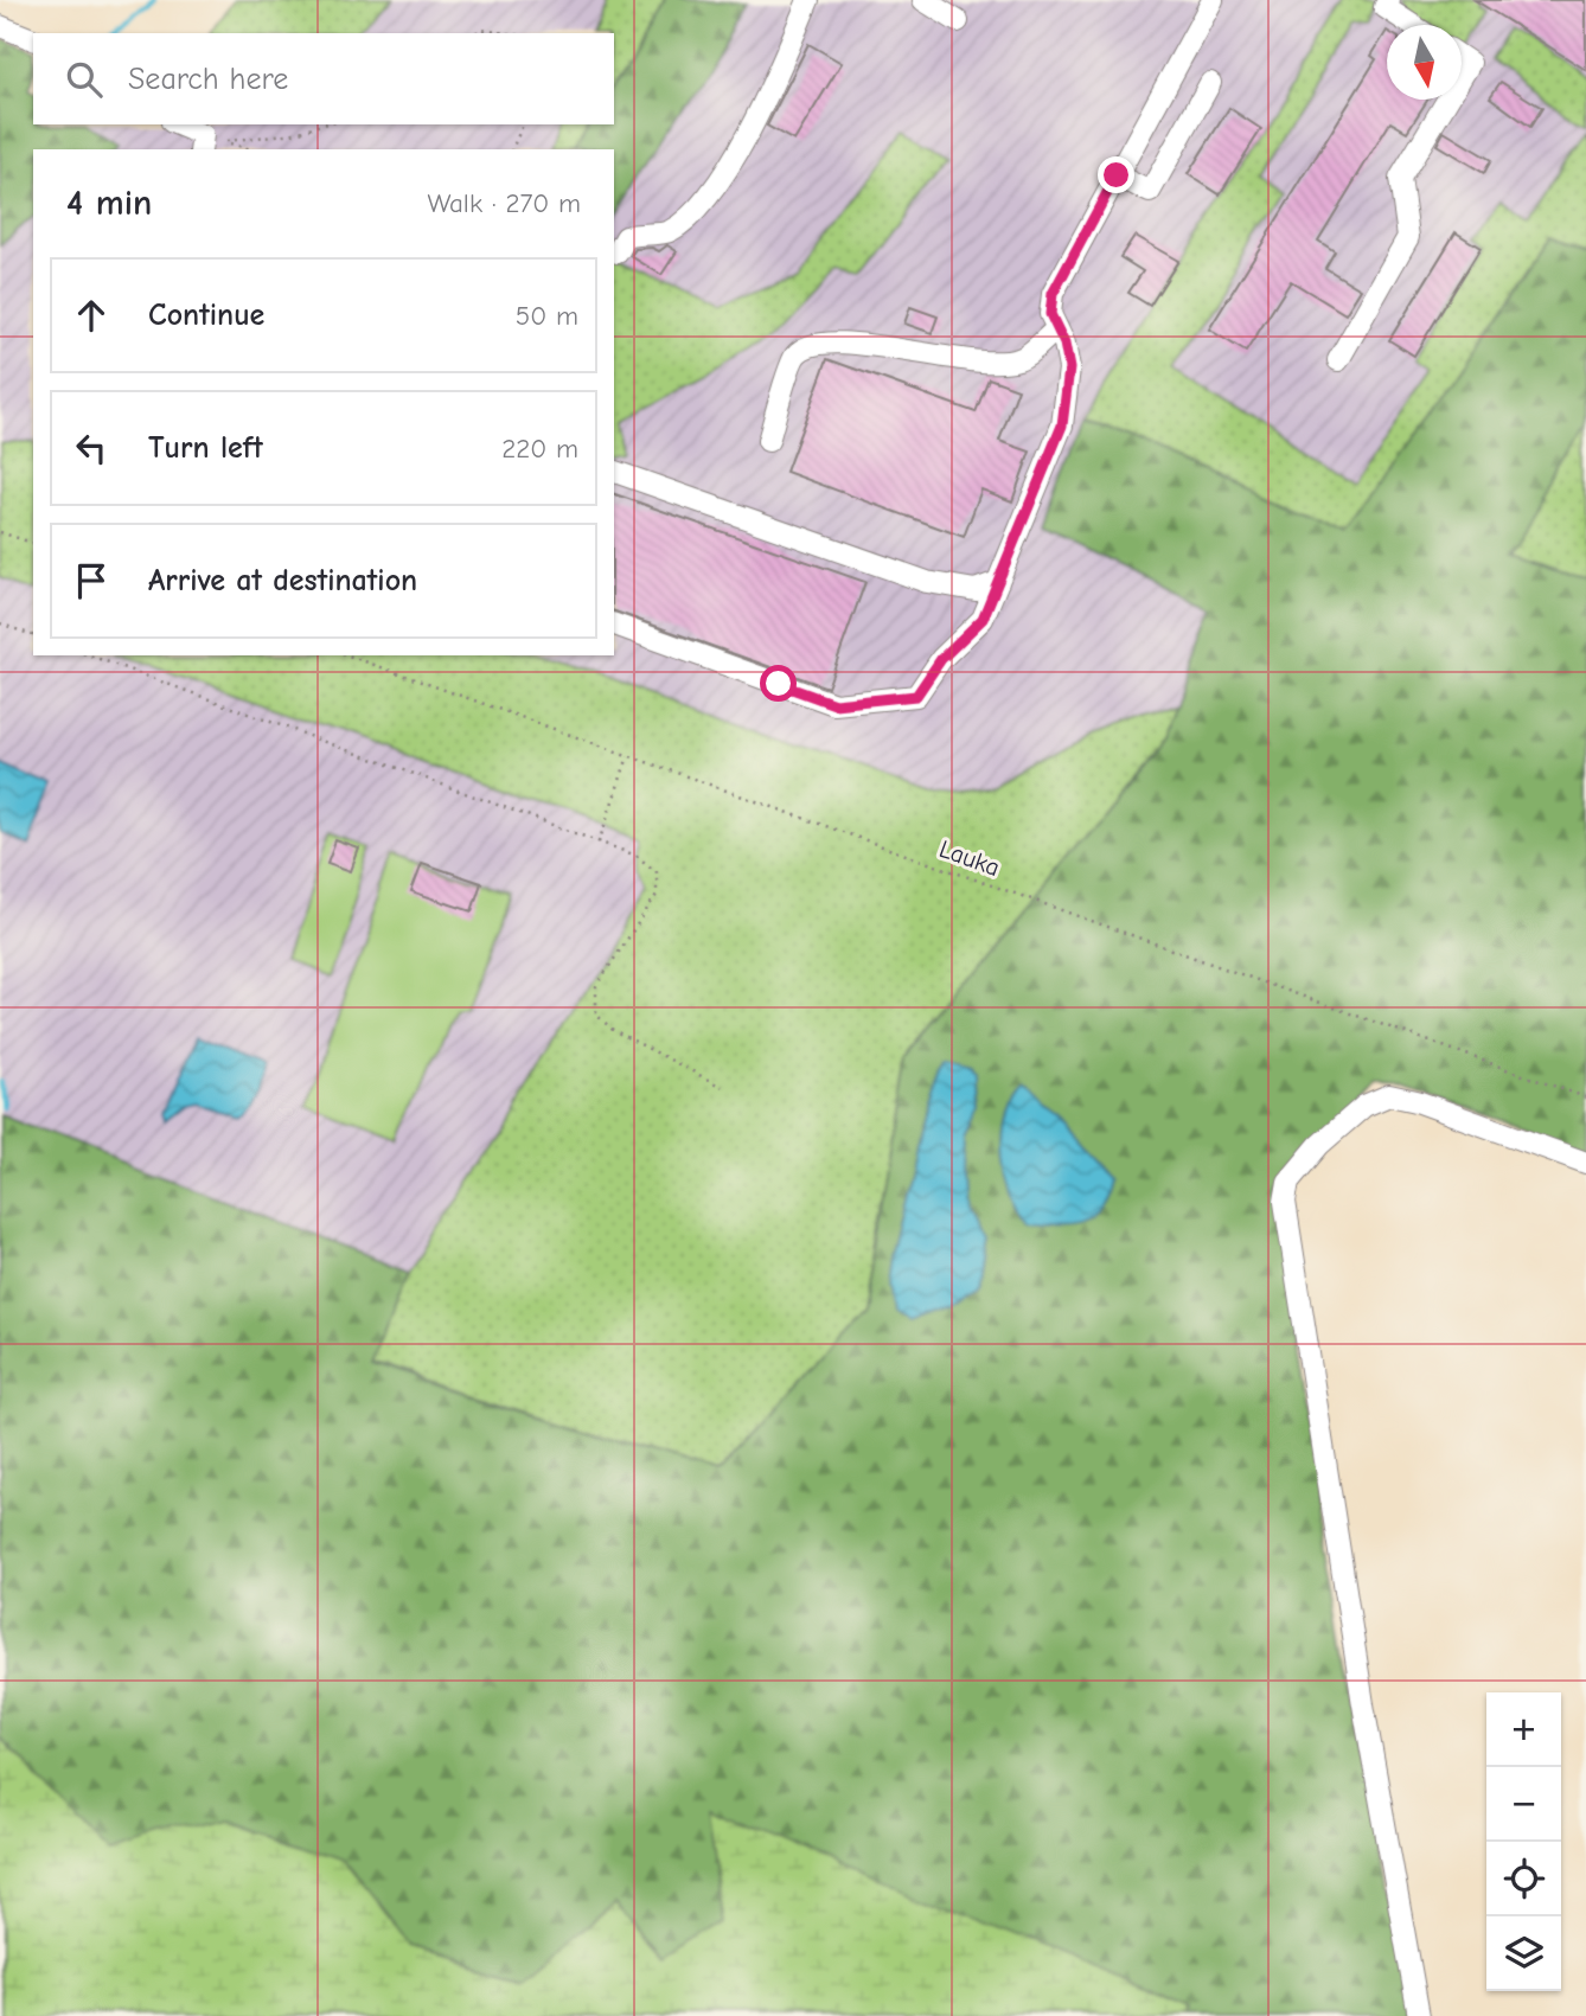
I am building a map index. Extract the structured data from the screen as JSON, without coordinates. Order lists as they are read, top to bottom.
{
  "streets": {
    "path": ["Lauka"]
  },
  "north": "bottom",
  "page": {
    "search": "Search here",
    "heading": ["4 min", "Walk · 270 m"],
    "list": [
      ["Continue", "50 m"],
      ["Turn left", "220 m"],
      "Arrive at destination"
    ],
    "map_buttons": ["+", "−"]
  }
}
